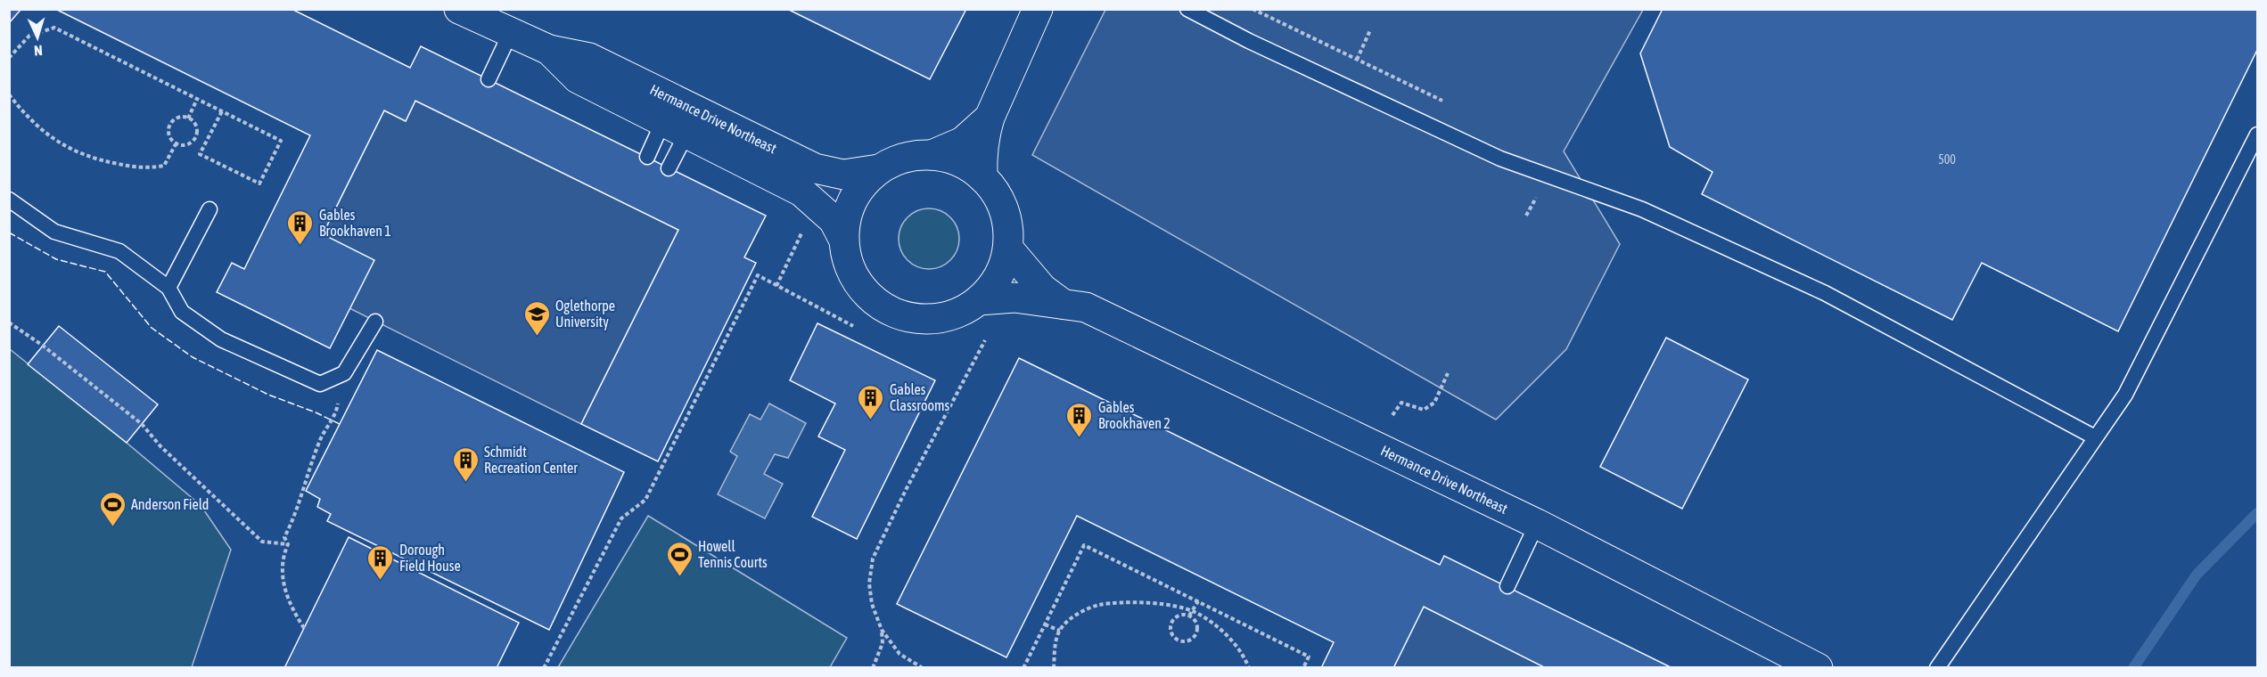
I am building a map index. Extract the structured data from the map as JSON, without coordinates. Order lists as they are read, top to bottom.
{
  "streets": {
    "street": ["Hermance Drive Northeast"]
  },
  "places": {
    "building": [
      "Gables Brookhaven 1",
      "Gables Classrooms",
      "Gables Brookhaven 2",
      "Schmidt Recreation Center",
      "Dorough Field House"
    ],
    "school or university": ["Oglethorpe University"],
    "sports": ["Anderson Field", "Howell Tennis Courts"]
  },
  "house_numbers": ["500"],
  "north": "bottom"
}
